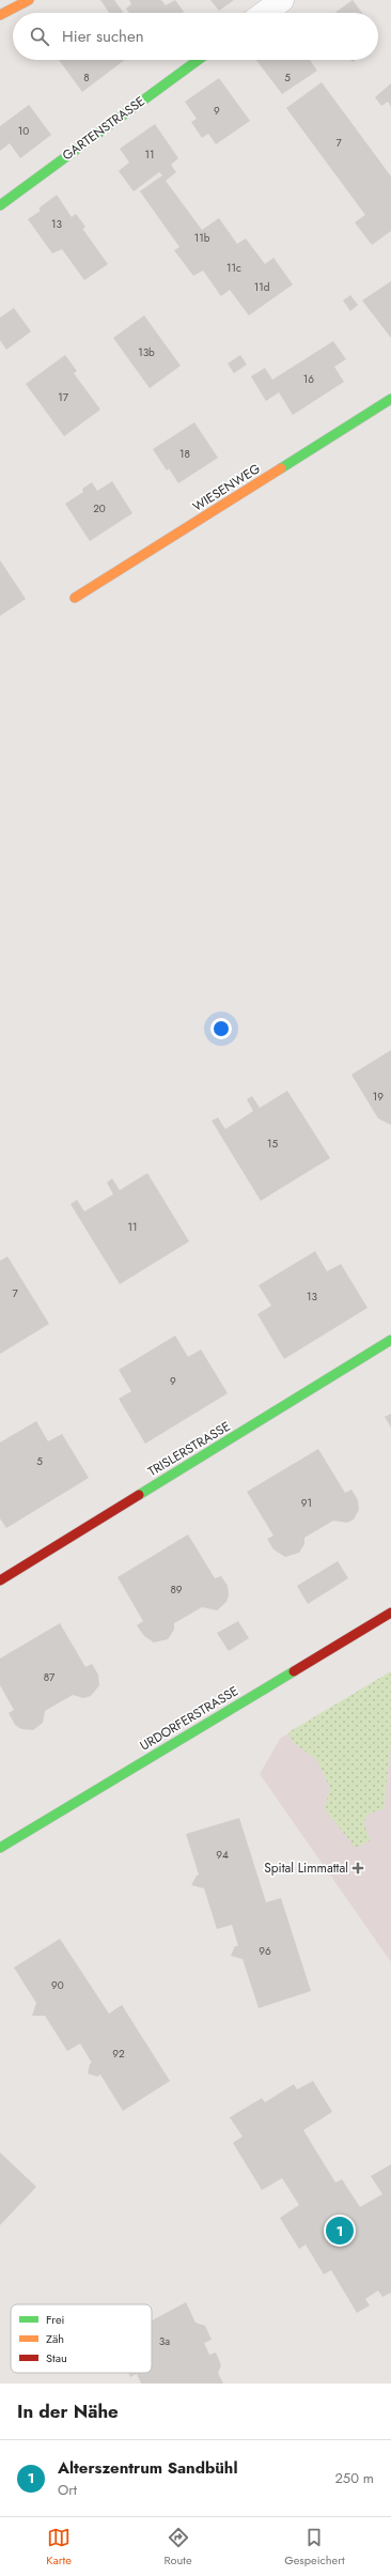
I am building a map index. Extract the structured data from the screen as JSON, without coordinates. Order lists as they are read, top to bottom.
{
  "streets": {
    "street": [
      "GARTENSTRASSE",
      "WIESENWEG",
      "TRISLERSTRASSE",
      "URDORFERSTRASSE"
    ]
  },
  "places": {
    "health": ["Spital Limmattal"]
  },
  "house_numbers": [
    "8",
    "5",
    "9",
    "10",
    "7",
    "11",
    "13",
    "11b",
    "11c",
    "11d",
    "13b",
    "16",
    "17",
    "18",
    "20",
    "19",
    "15",
    "11",
    "7",
    "13",
    "9",
    "5",
    "91",
    "89",
    "87",
    "94",
    "96",
    "90",
    "92",
    "3a"
  ],
  "legend": ["Frei", "Zäh", "Stau"],
  "page": {
    "search": "Hier suchen",
    "pins": "1",
    "heading": "In der Nähe",
    "list": [
      {
        "mark": "1",
        "name": "Alterszentrum Sandbühl",
        "note": "Ort",
        "value": "250 m"
      }
    ],
    "nav": ["Karte", "Route", "Gespeichert"]
  }
}
